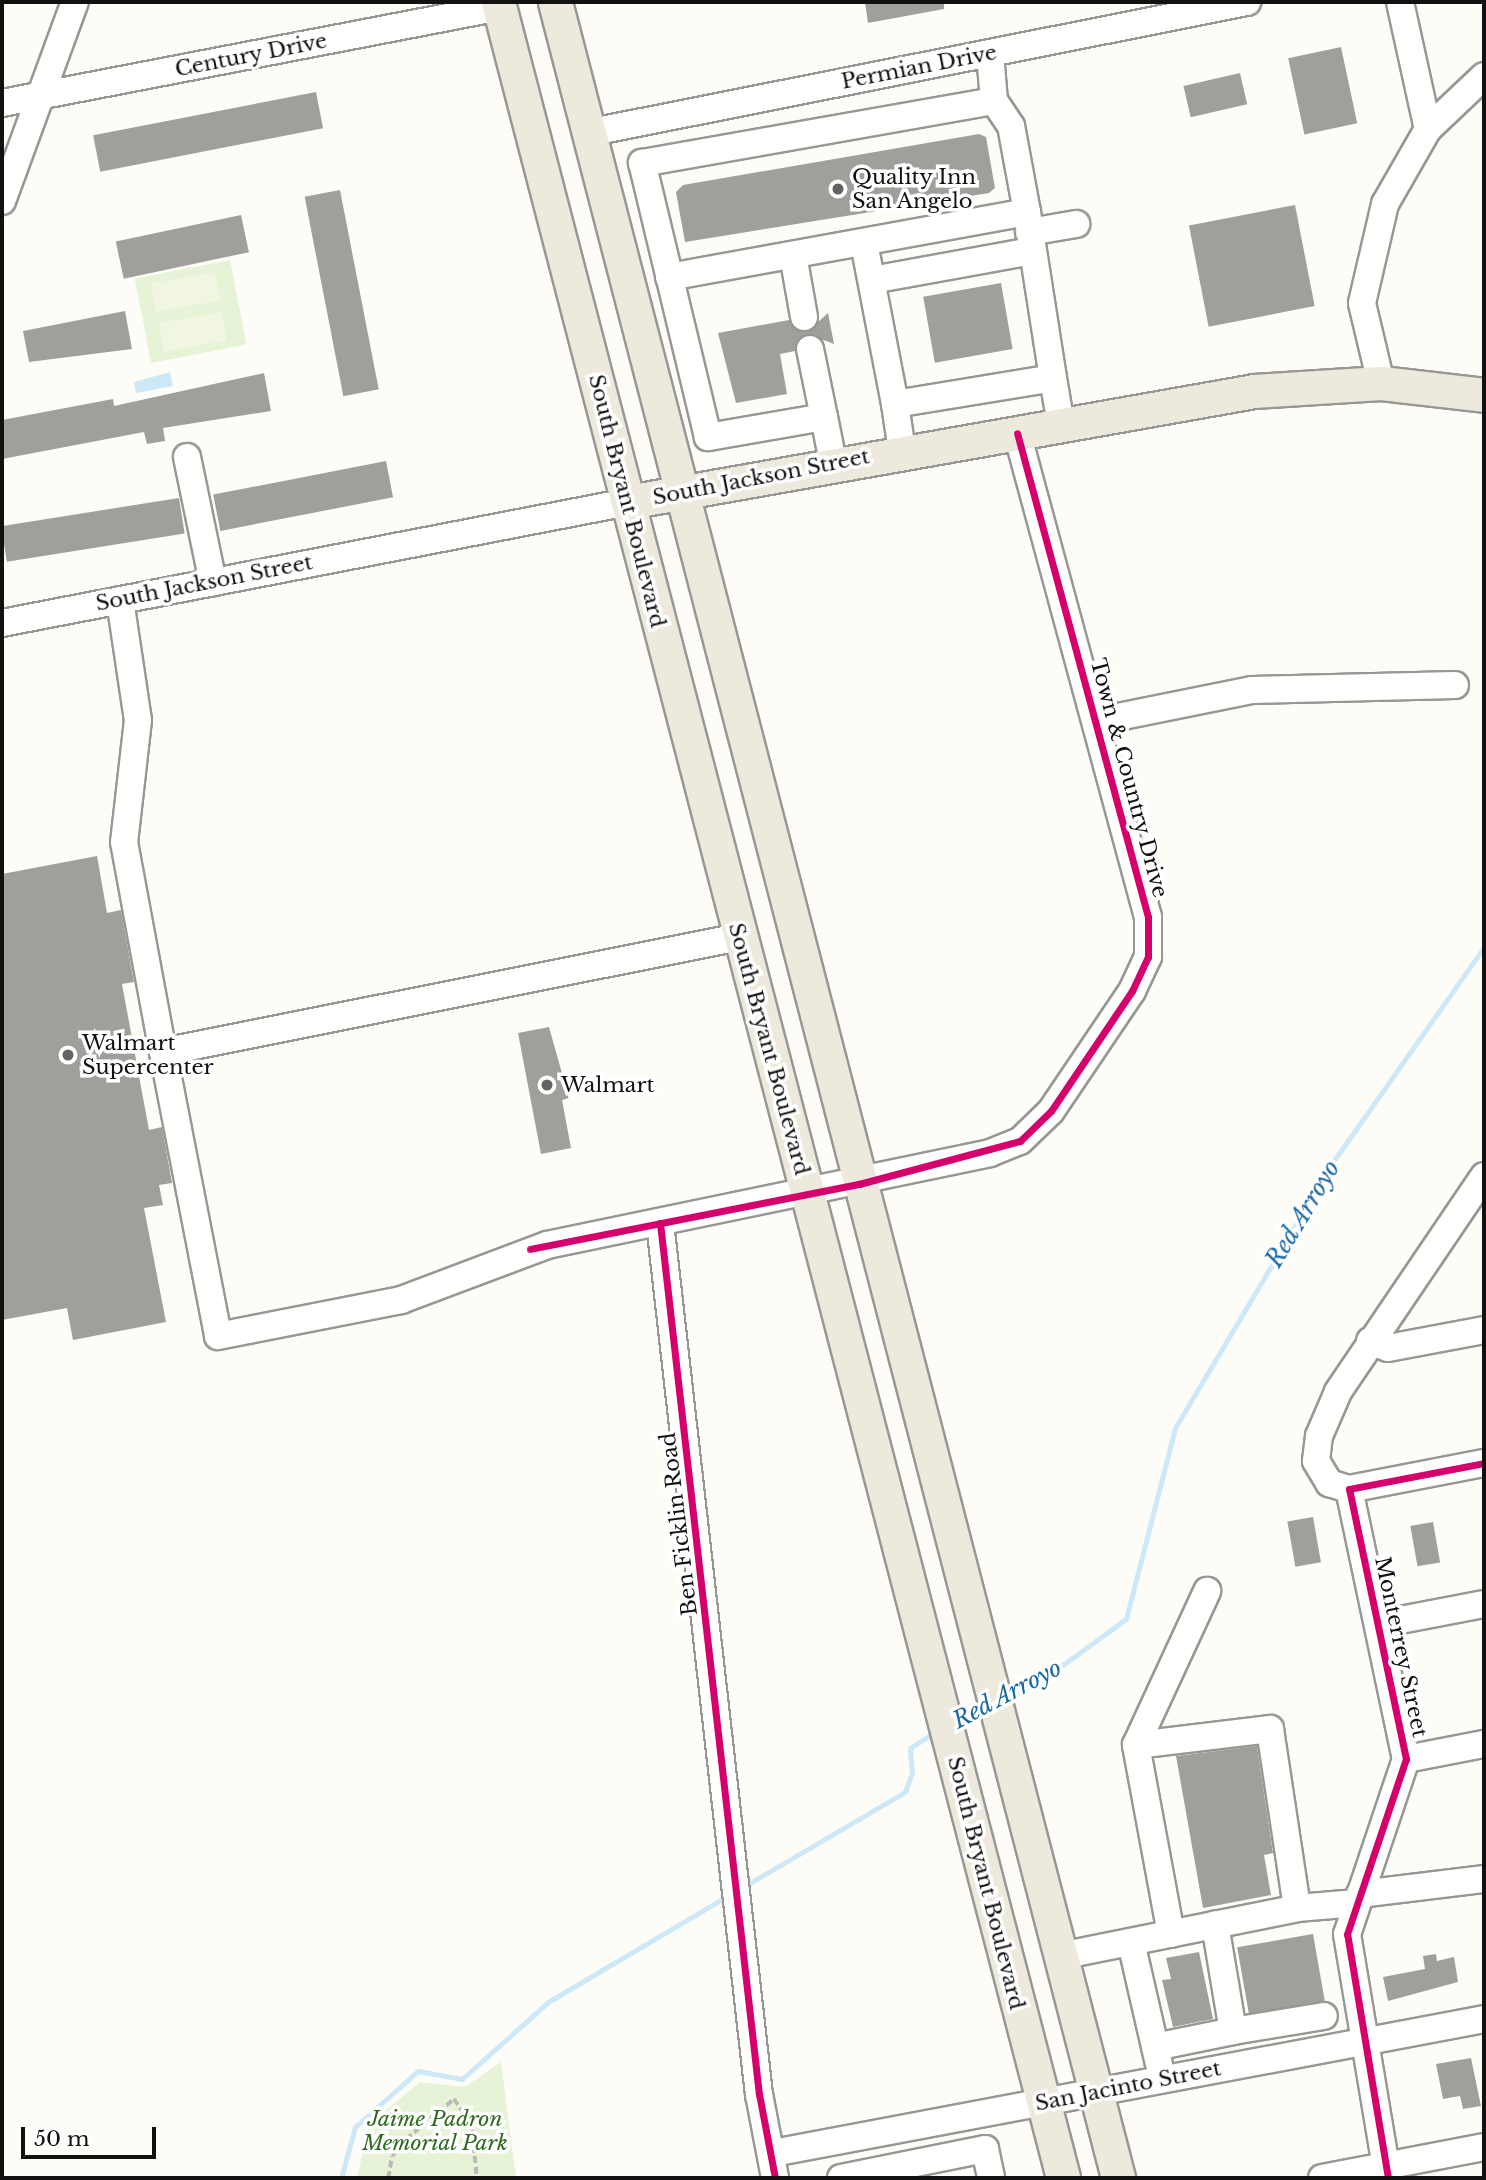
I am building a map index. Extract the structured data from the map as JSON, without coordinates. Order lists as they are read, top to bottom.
{
  "streets": {
    "main road": ["South Jackson Street", "South Bryant Boulevard"],
    "street": [
      "Century Drive",
      "Permian Drive",
      "Town & Country Drive",
      "Ben Ficklin Road",
      "Monterrey Street",
      "San Jacinto Street"
    ]
  },
  "crossings": [
    ["Century Drive", "South Bryant Boulevard"],
    ["South Jackson Street", "South Bryant Boulevard"],
    ["South Jackson Street", "Town & Country Drive"],
    ["South Bryant Boulevard", "Town & Country Drive"],
    ["South Bryant Boulevard", "San Jacinto Street"],
    ["Ben Ficklin Road", "San Jacinto Street"],
    ["Monterrey Street", "San Jacinto Street"]
  ],
  "water": ["Red Arroyo"],
  "parks": ["Jaime Padron Memorial Park"],
  "places": ["Quality Inn San Angelo", "Walmart Supercenter", "Walmart"],
  "scale_bar": "50 m"
}
